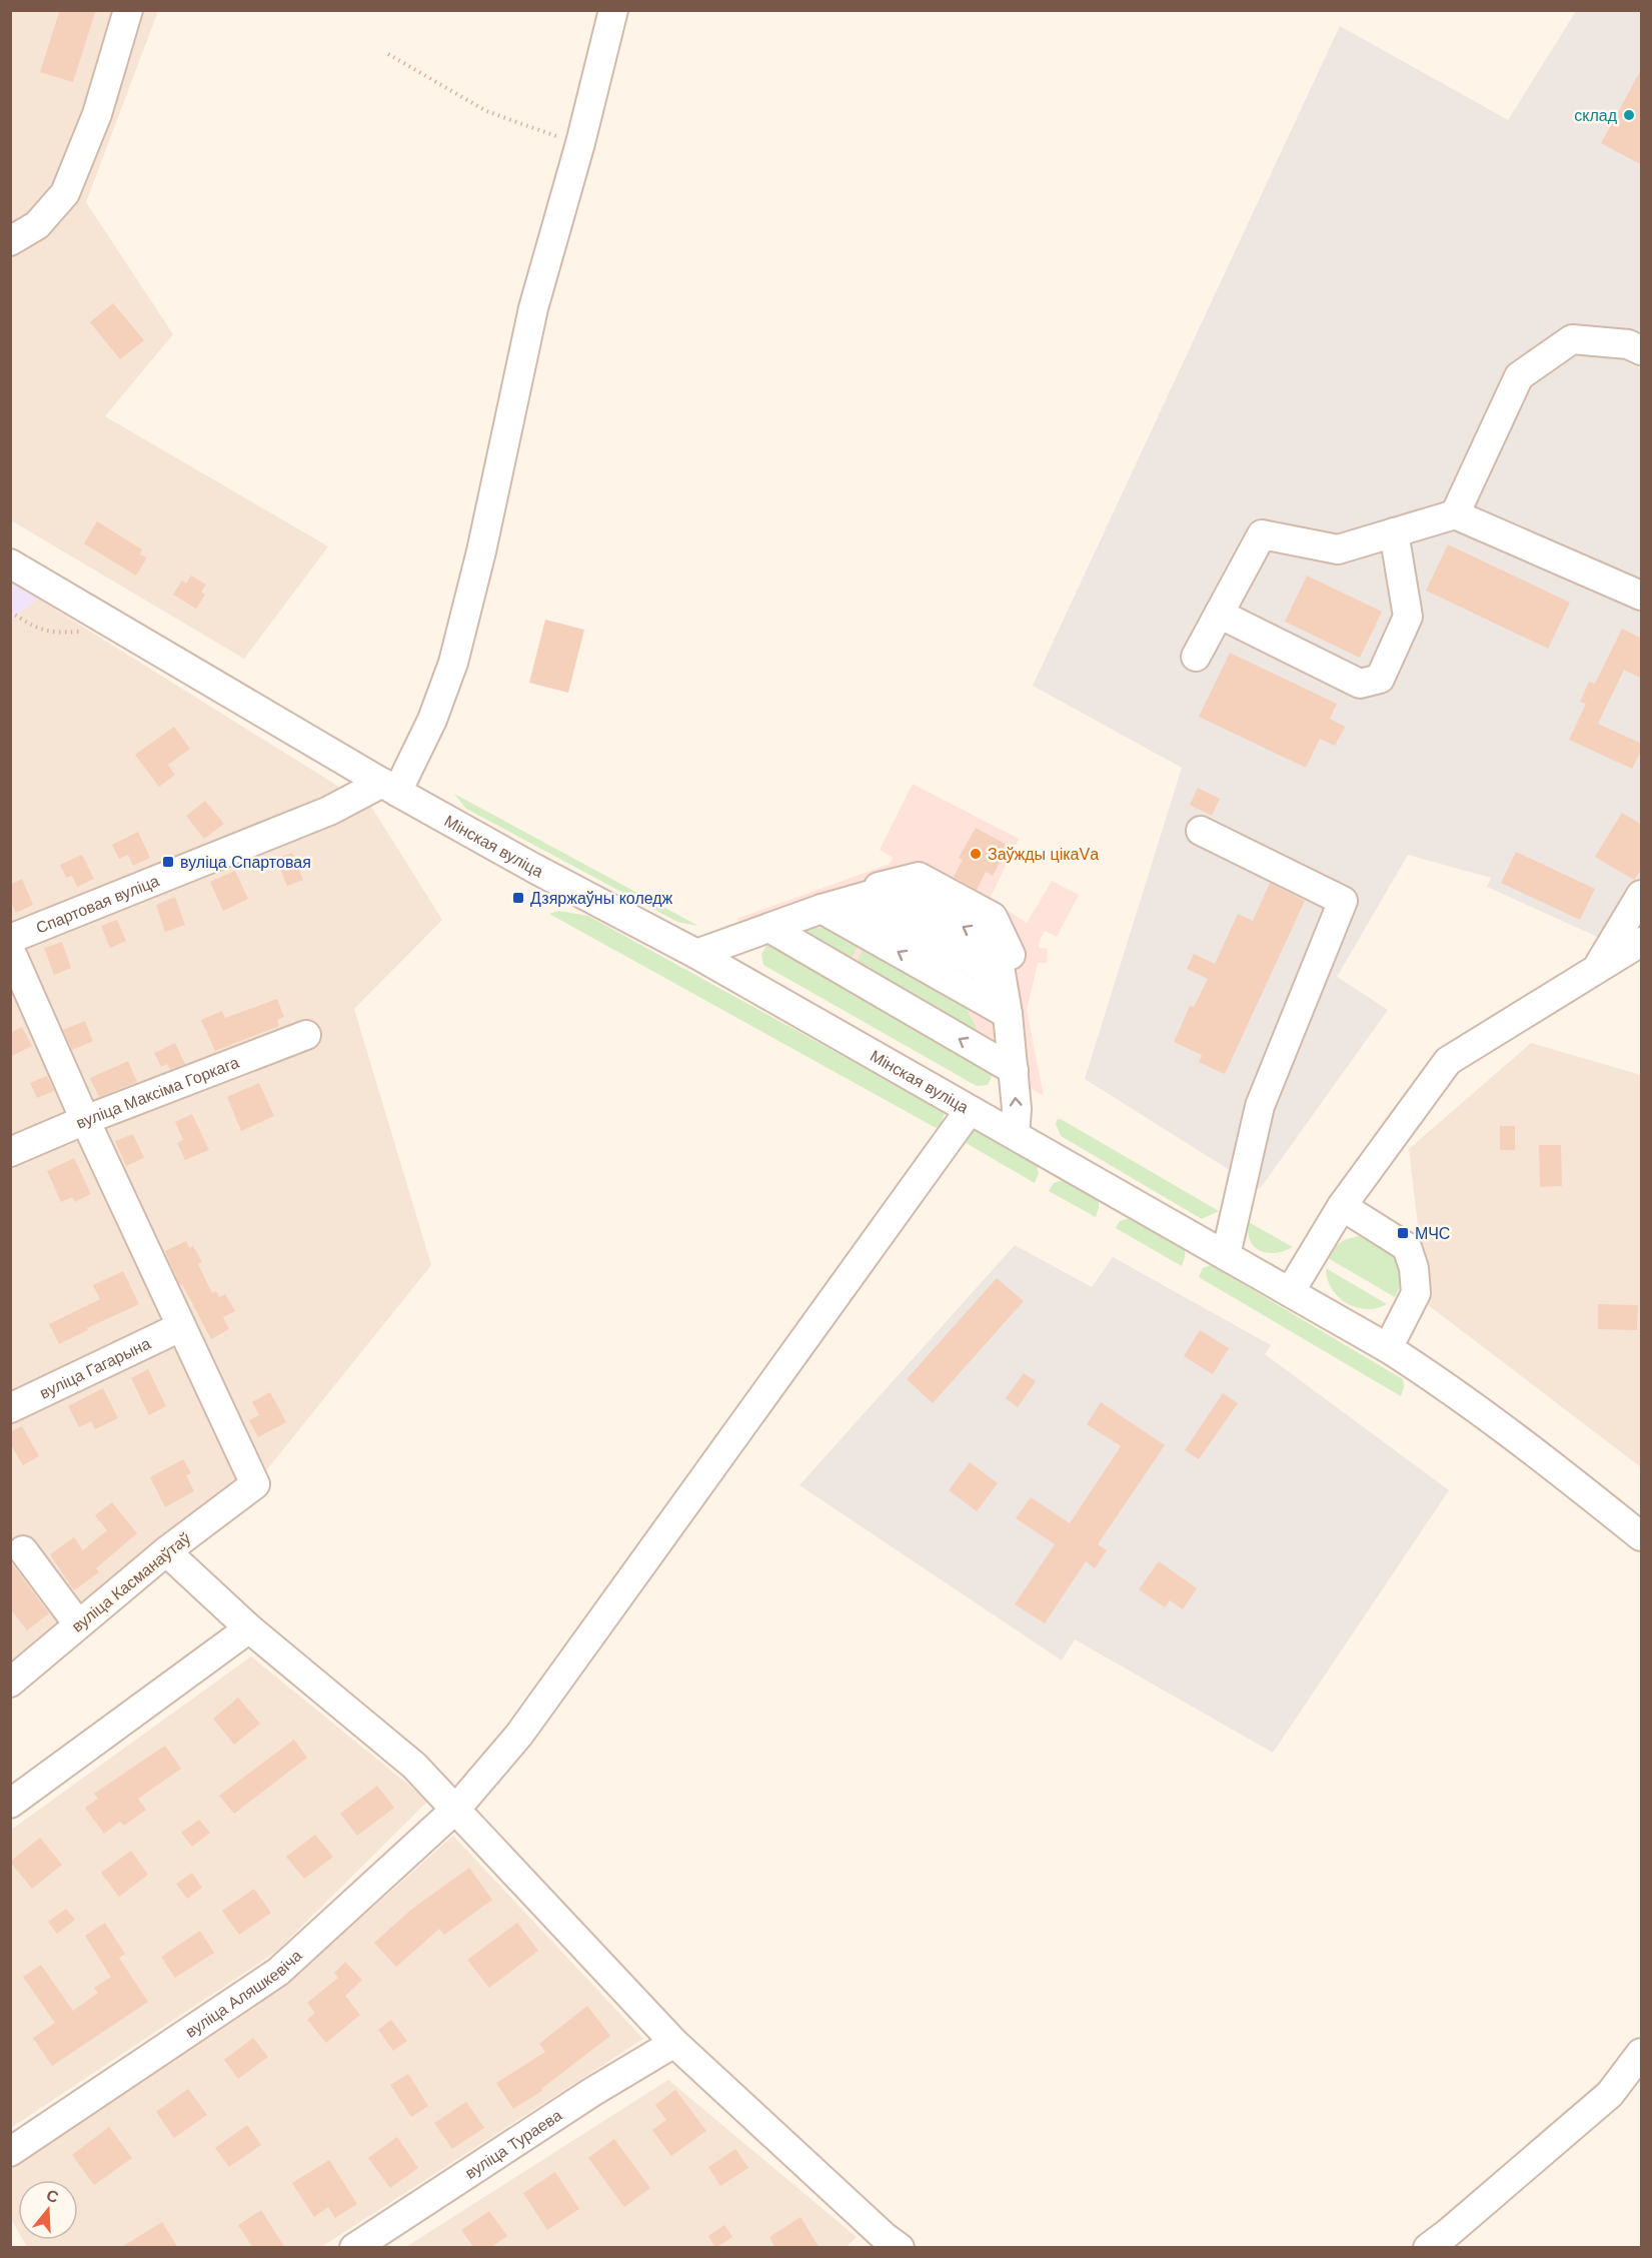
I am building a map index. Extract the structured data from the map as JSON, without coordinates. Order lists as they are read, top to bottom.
{
  "streets": {
    "street": [
      "Мінская вуліца",
      "Спартовая вуліца",
      "вуліца Максіма Горкага",
      "вуліца Гагарына",
      "вуліца Касманаўтаў",
      "вуліца Аляшкевіча",
      "вуліца Тураева"
    ]
  },
  "crossings": [
    ["Мінская вуліца", "Спартовая вуліца"],
    ["Мінская вуліца", "вуліца Аляшкевіча"],
    ["вуліца Гагарына", "вуліца Касманаўтаў"]
  ],
  "places": {
    "other": ["склад", "Заўжды цікаVа"],
    "transit": ["вуліца Спартовая", "Дзяржаўны коледж", "МЧС"]
  },
  "north": "top"
}
